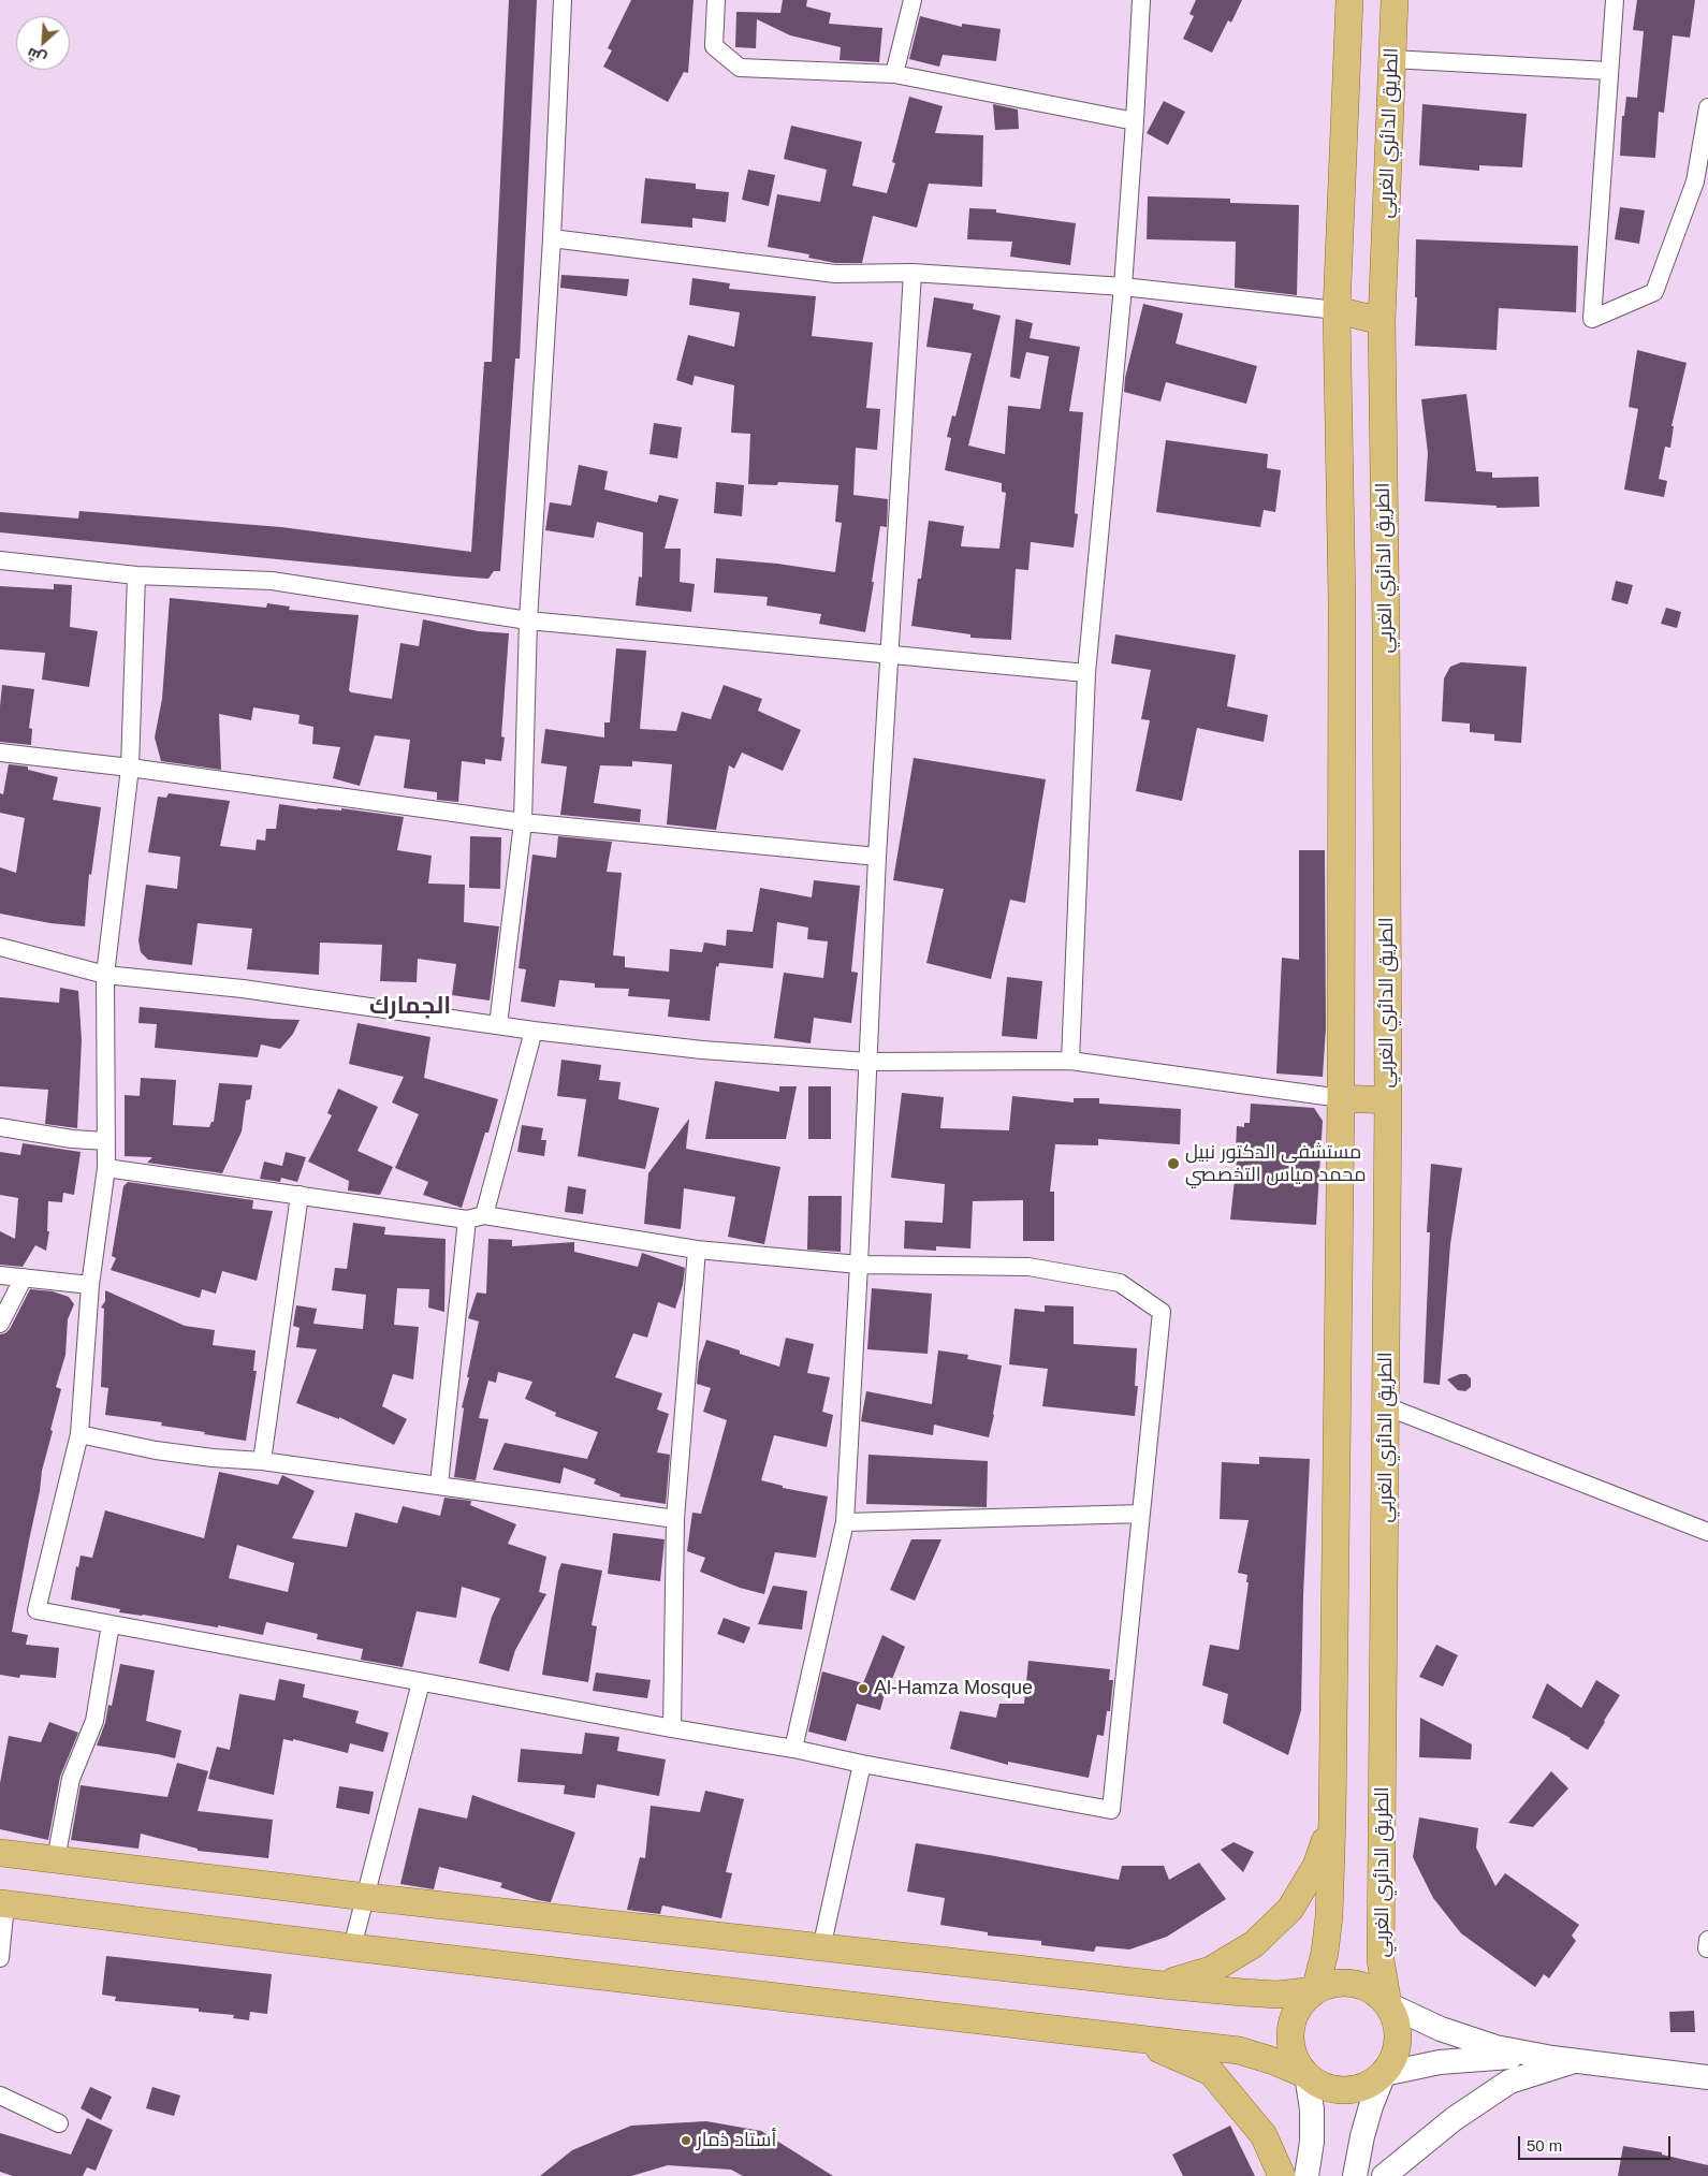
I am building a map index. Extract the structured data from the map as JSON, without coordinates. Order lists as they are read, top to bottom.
{
  "streets": {
    "main road": ["الطريق الدائري الغربي"]
  },
  "districts": ["الجمارك"],
  "places": ["مستشفى الدكتور نبيل محمد مياس التخصصي", "Al-Hamza Mosque", "أستاد ذمار"],
  "scale_bar": "50 m",
  "north": "bottom left"
}
